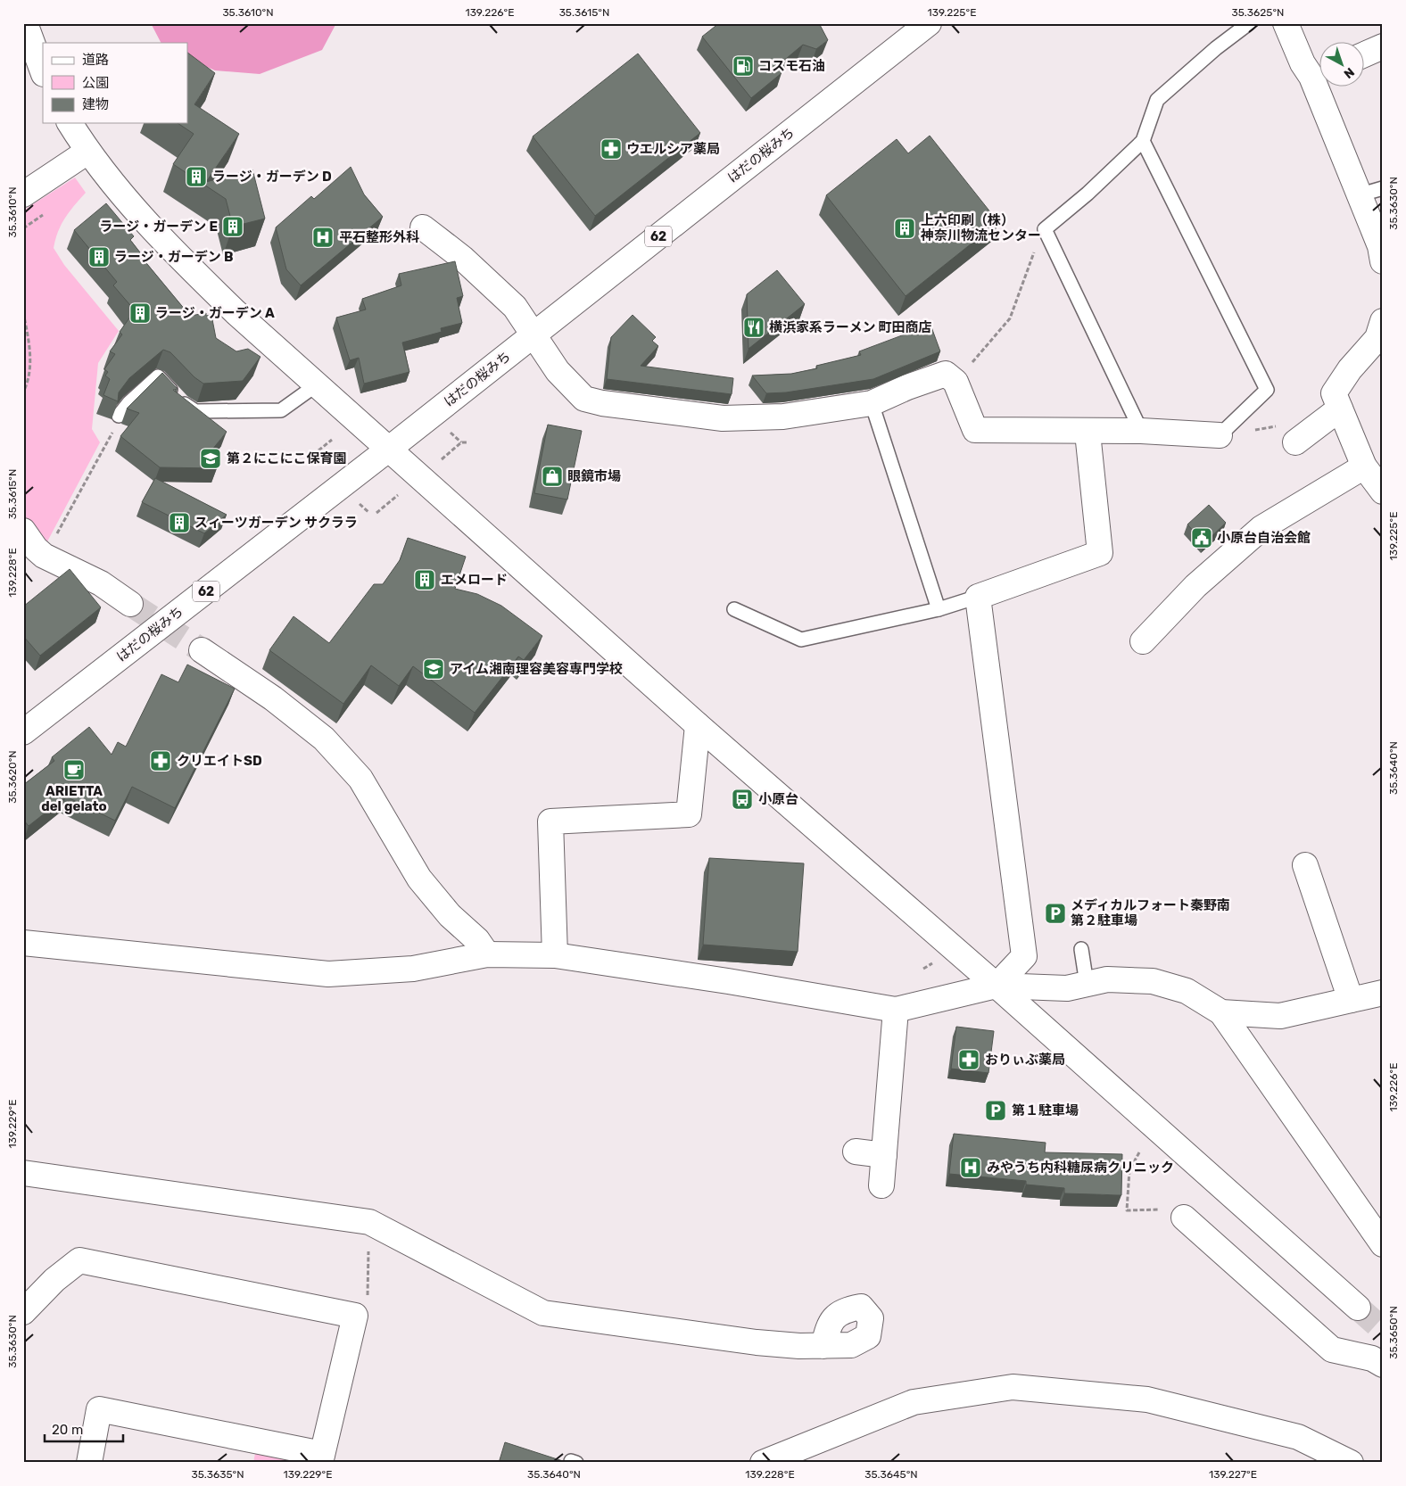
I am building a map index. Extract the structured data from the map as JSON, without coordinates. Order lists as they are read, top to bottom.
{
  "streets": {
    "street": ["はだの桜みち", "62"]
  },
  "places": {
    "fuel station": ["コスモ石油"],
    "pharmacy": ["ウエルシア薬局", "クリエイトSD", "おりぃぶ薬局"],
    "building": [
      "ラージ・ガーデン D",
      "ラージ・ガーデン E",
      "上六印刷（株） 神奈川物流センター",
      "ラージ・ガーデン B",
      "ラージ・ガーデン A",
      "スィーツガーデン サクララ",
      "エメロード"
    ],
    "hospital": ["平石整形外科", "みやうち内科糖尿病クリニック"],
    "restaurant": ["横浜家系ラーメン 町田商店"],
    "school or university": ["第２にこにこ保育園", "アイム湘南理容美容専門学校"],
    "shop": ["眼鏡市場"],
    "public building": ["小原台自治会館"],
    "cafe": ["ARIETTA del gelato"],
    "bus stop": ["小原台"],
    "parking": ["メディカルフォート秦野南 第２駐車場", "第１駐車場"]
  },
  "legend": ["道路", "公園", "建物"],
  "scale_bar": "20 m",
  "north": "bottom right",
  "coordinates": [
    "35.3610°N",
    "139.226°E",
    "35.3615°N",
    "139.225°E",
    "35.3625°N",
    "35.3630°N",
    "139.228°E",
    "35.3640°N",
    "35.3620°N",
    "139.229°E",
    "35.3650°N",
    "35.3635°N",
    "35.3645°N",
    "139.227°E"
  ]
}
